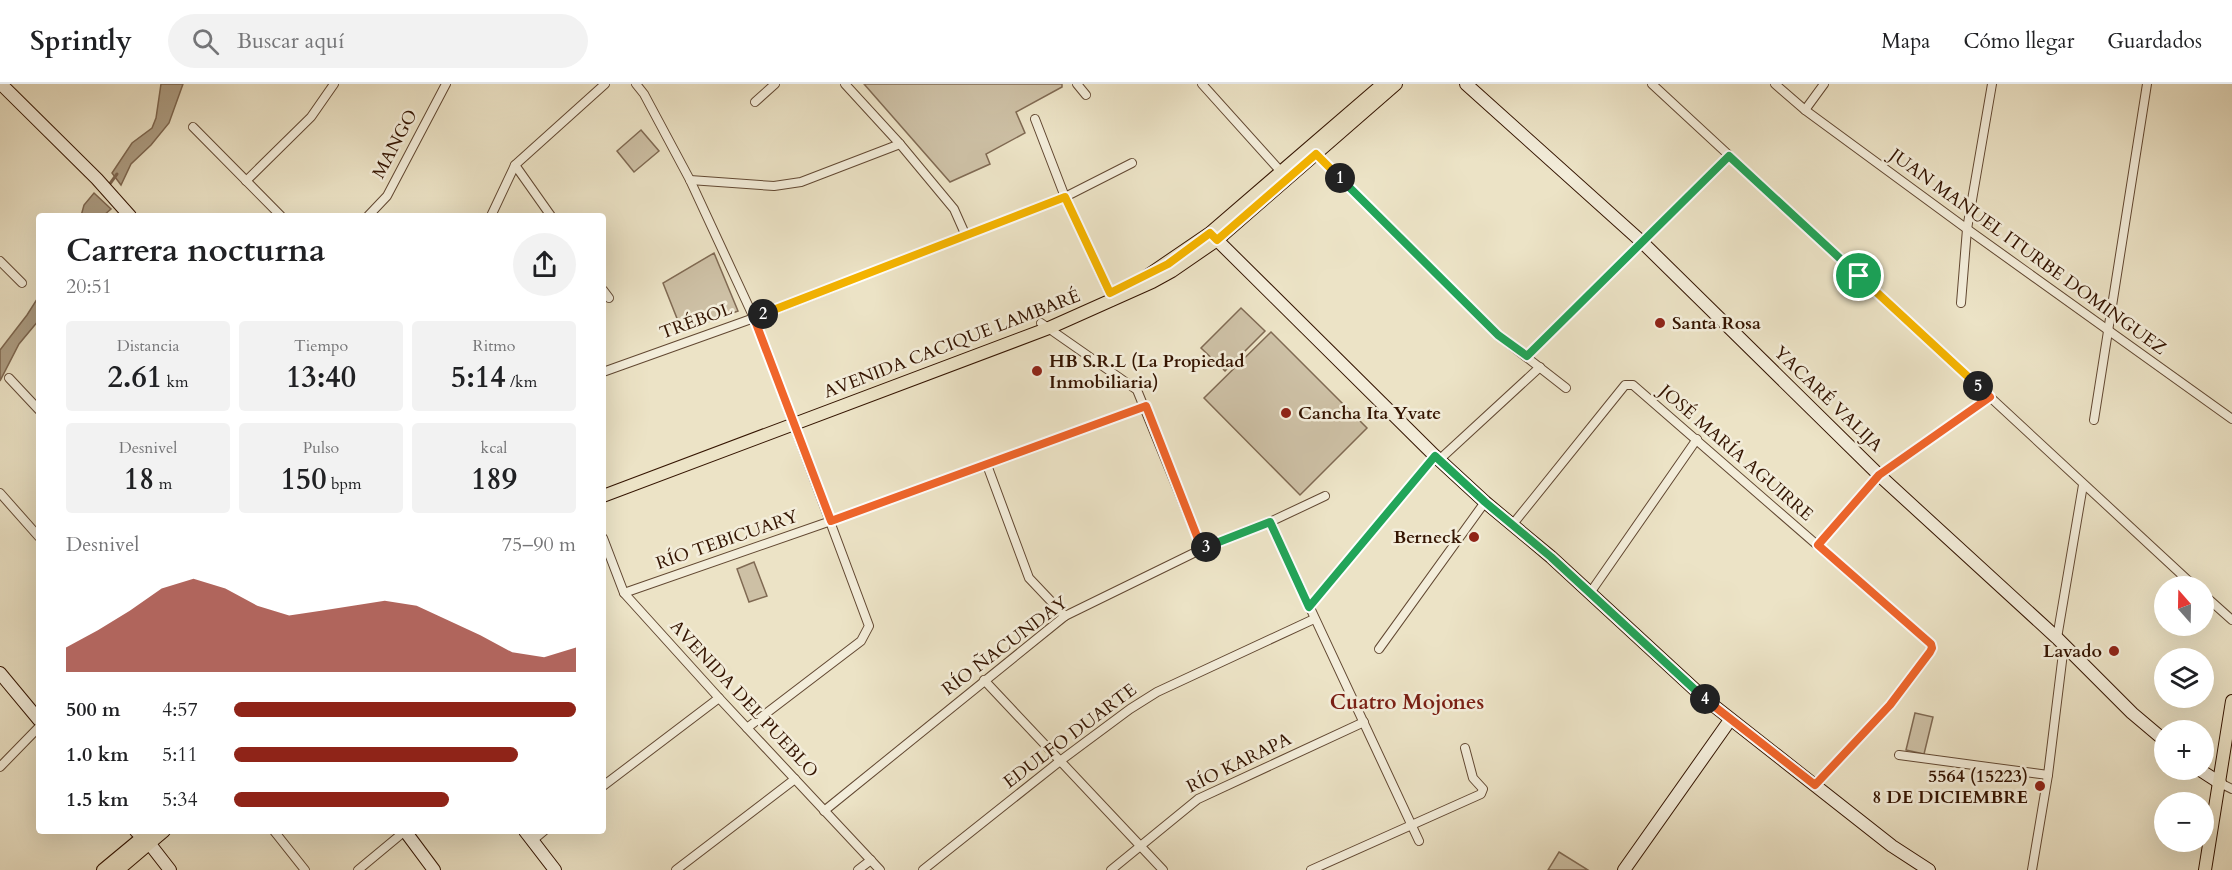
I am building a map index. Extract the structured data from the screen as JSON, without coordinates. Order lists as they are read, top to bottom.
{
  "streets": {
    "main road": ["AVENIDA CACIQUE LAMBARÉ"],
    "street": [
      "MANGO",
      "JUAN MANUEL ITURBE DOMINGUEZ",
      "TRÉBOL",
      "YACARÉ VALIJA",
      "JOSÉ MARÍA AGUIRRE",
      "RÍO TEBICUARY",
      "RÍO ÑACUNDAY",
      "AVENIDA DEL PUEBLO",
      "EDULFO DUARTE",
      "RÍO KARAPA"
    ]
  },
  "crossings": [
    ["RÍO TEBICUARY", "AVENIDA DEL PUEBLO"],
    ["RÍO ÑACUNDAY", "AVENIDA DEL PUEBLO"]
  ],
  "districts": ["Cuatro Mojones"],
  "places": [
    "Santa Rosa",
    "HB S.R.L (La Propiedad Inmobiliaria)",
    "Cancha Ita Yvate",
    "Berneck",
    "Lavado",
    "5564 (15223) 8 DE DICIEMBRE"
  ],
  "north": "top",
  "page": {
    "header": "Sprintly",
    "search": "Buscar aquí",
    "nav": ["Mapa", "Cómo llegar", "Guardados"],
    "pins": [
      "1",
      "2",
      "5",
      "3",
      "4"
    ],
    "heading": ["Carrera nocturna", "20:51"],
    "stats": [
      ["Distancia", "2.61 km"],
      ["Tiempo", "13:40"],
      ["Ritmo", "5:14 /km"],
      ["Desnivel", "18 m"],
      ["Pulso", "150 bpm"],
      ["kcal", "189"]
    ],
    "chart": ["Desnivel", "75–90 m"],
    "map_buttons": ["+", "−"],
    "list": [
      {
        "name": "500 m",
        "note": "4:57"
      },
      {
        "name": "1.0 km",
        "note": "5:11"
      },
      {
        "name": "1.5 km",
        "note": "5:34"
      }
    ]
  }
}
